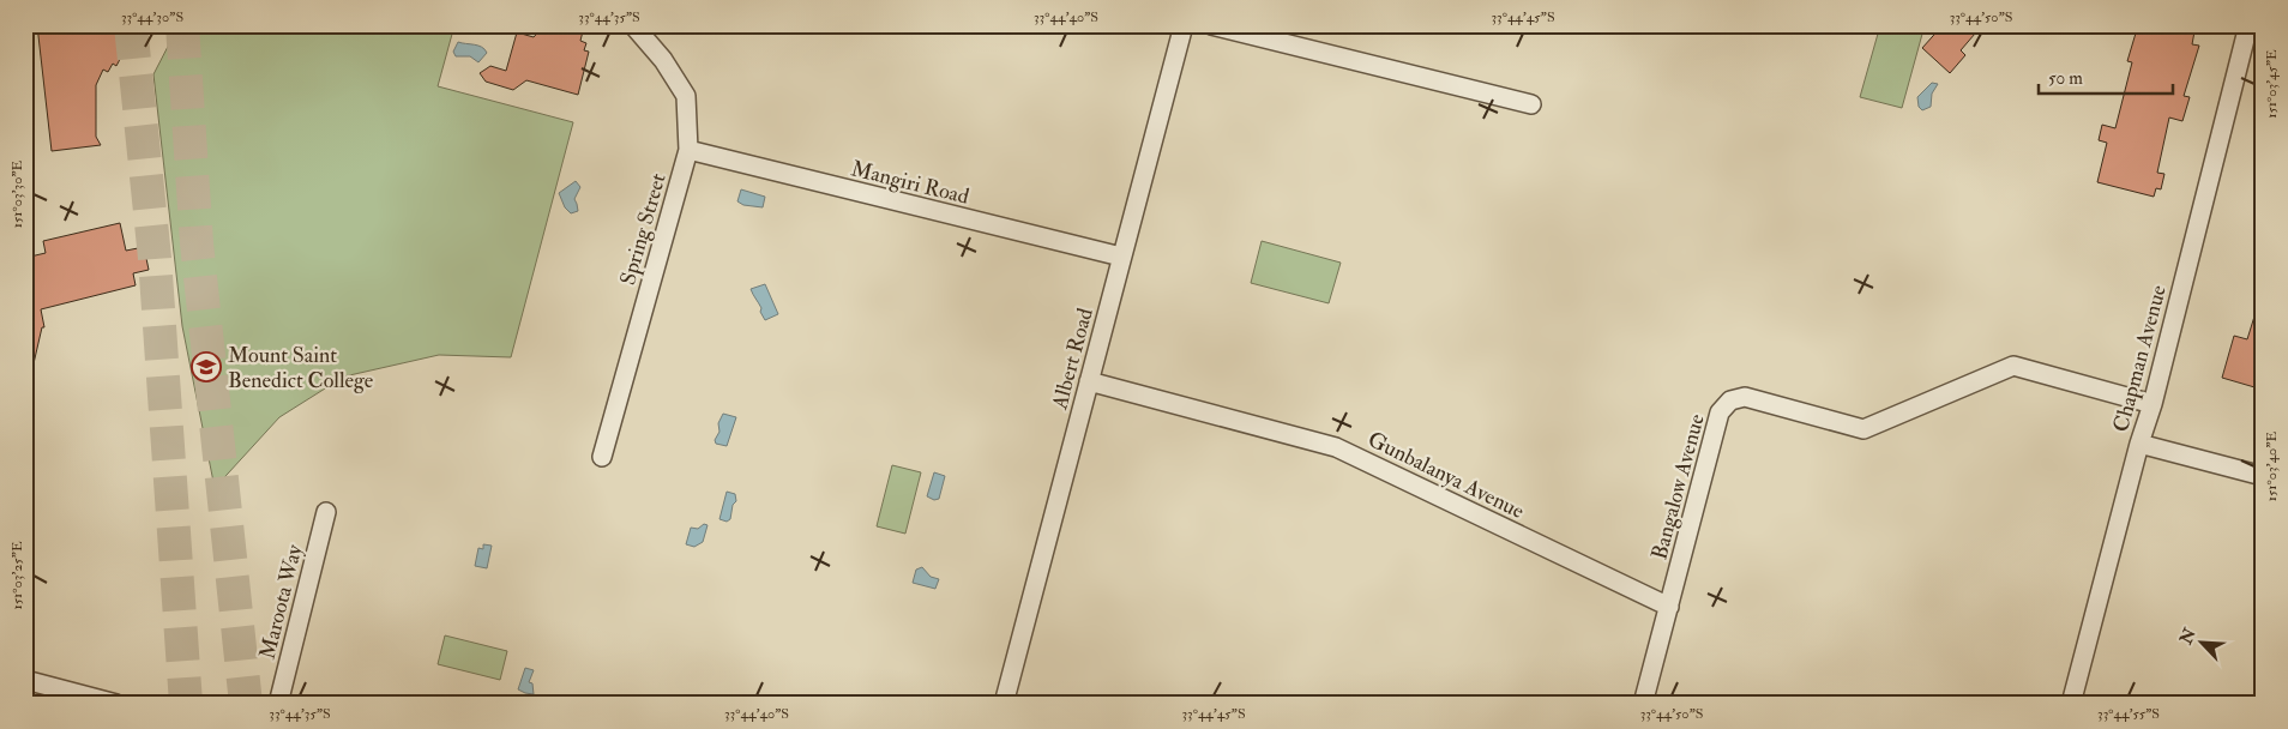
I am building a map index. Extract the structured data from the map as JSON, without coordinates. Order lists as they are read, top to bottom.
{
  "streets": {
    "street": [
      "Mangiri Road",
      "Spring Street",
      "Albert Road",
      "Chapman Avenue",
      "Gunbalanya Avenue",
      "Bangalow Avenue",
      "Maroota Way"
    ]
  },
  "crossings": [
    ["Mangiri Road", "Spring Street"],
    ["Mangiri Road", "Albert Road"],
    ["Albert Road", "Gunbalanya Avenue"],
    ["Chapman Avenue", "Bangalow Avenue"],
    ["Gunbalanya Avenue", "Bangalow Avenue"]
  ],
  "places": {
    "school or university": ["Mount Saint Benedict College"]
  },
  "scale_bar": "50 m",
  "north": "top left",
  "coordinates": [
    "33°44'30\"S",
    "33°44'35\"S",
    "33°44'40\"S",
    "33°44'45\"S",
    "33°44'50\"S",
    "151°03'45\"E",
    "151°03'30\"E",
    "151°03'40\"E",
    "151°03'25\"E",
    "33°44'55\"S"
  ]
}
